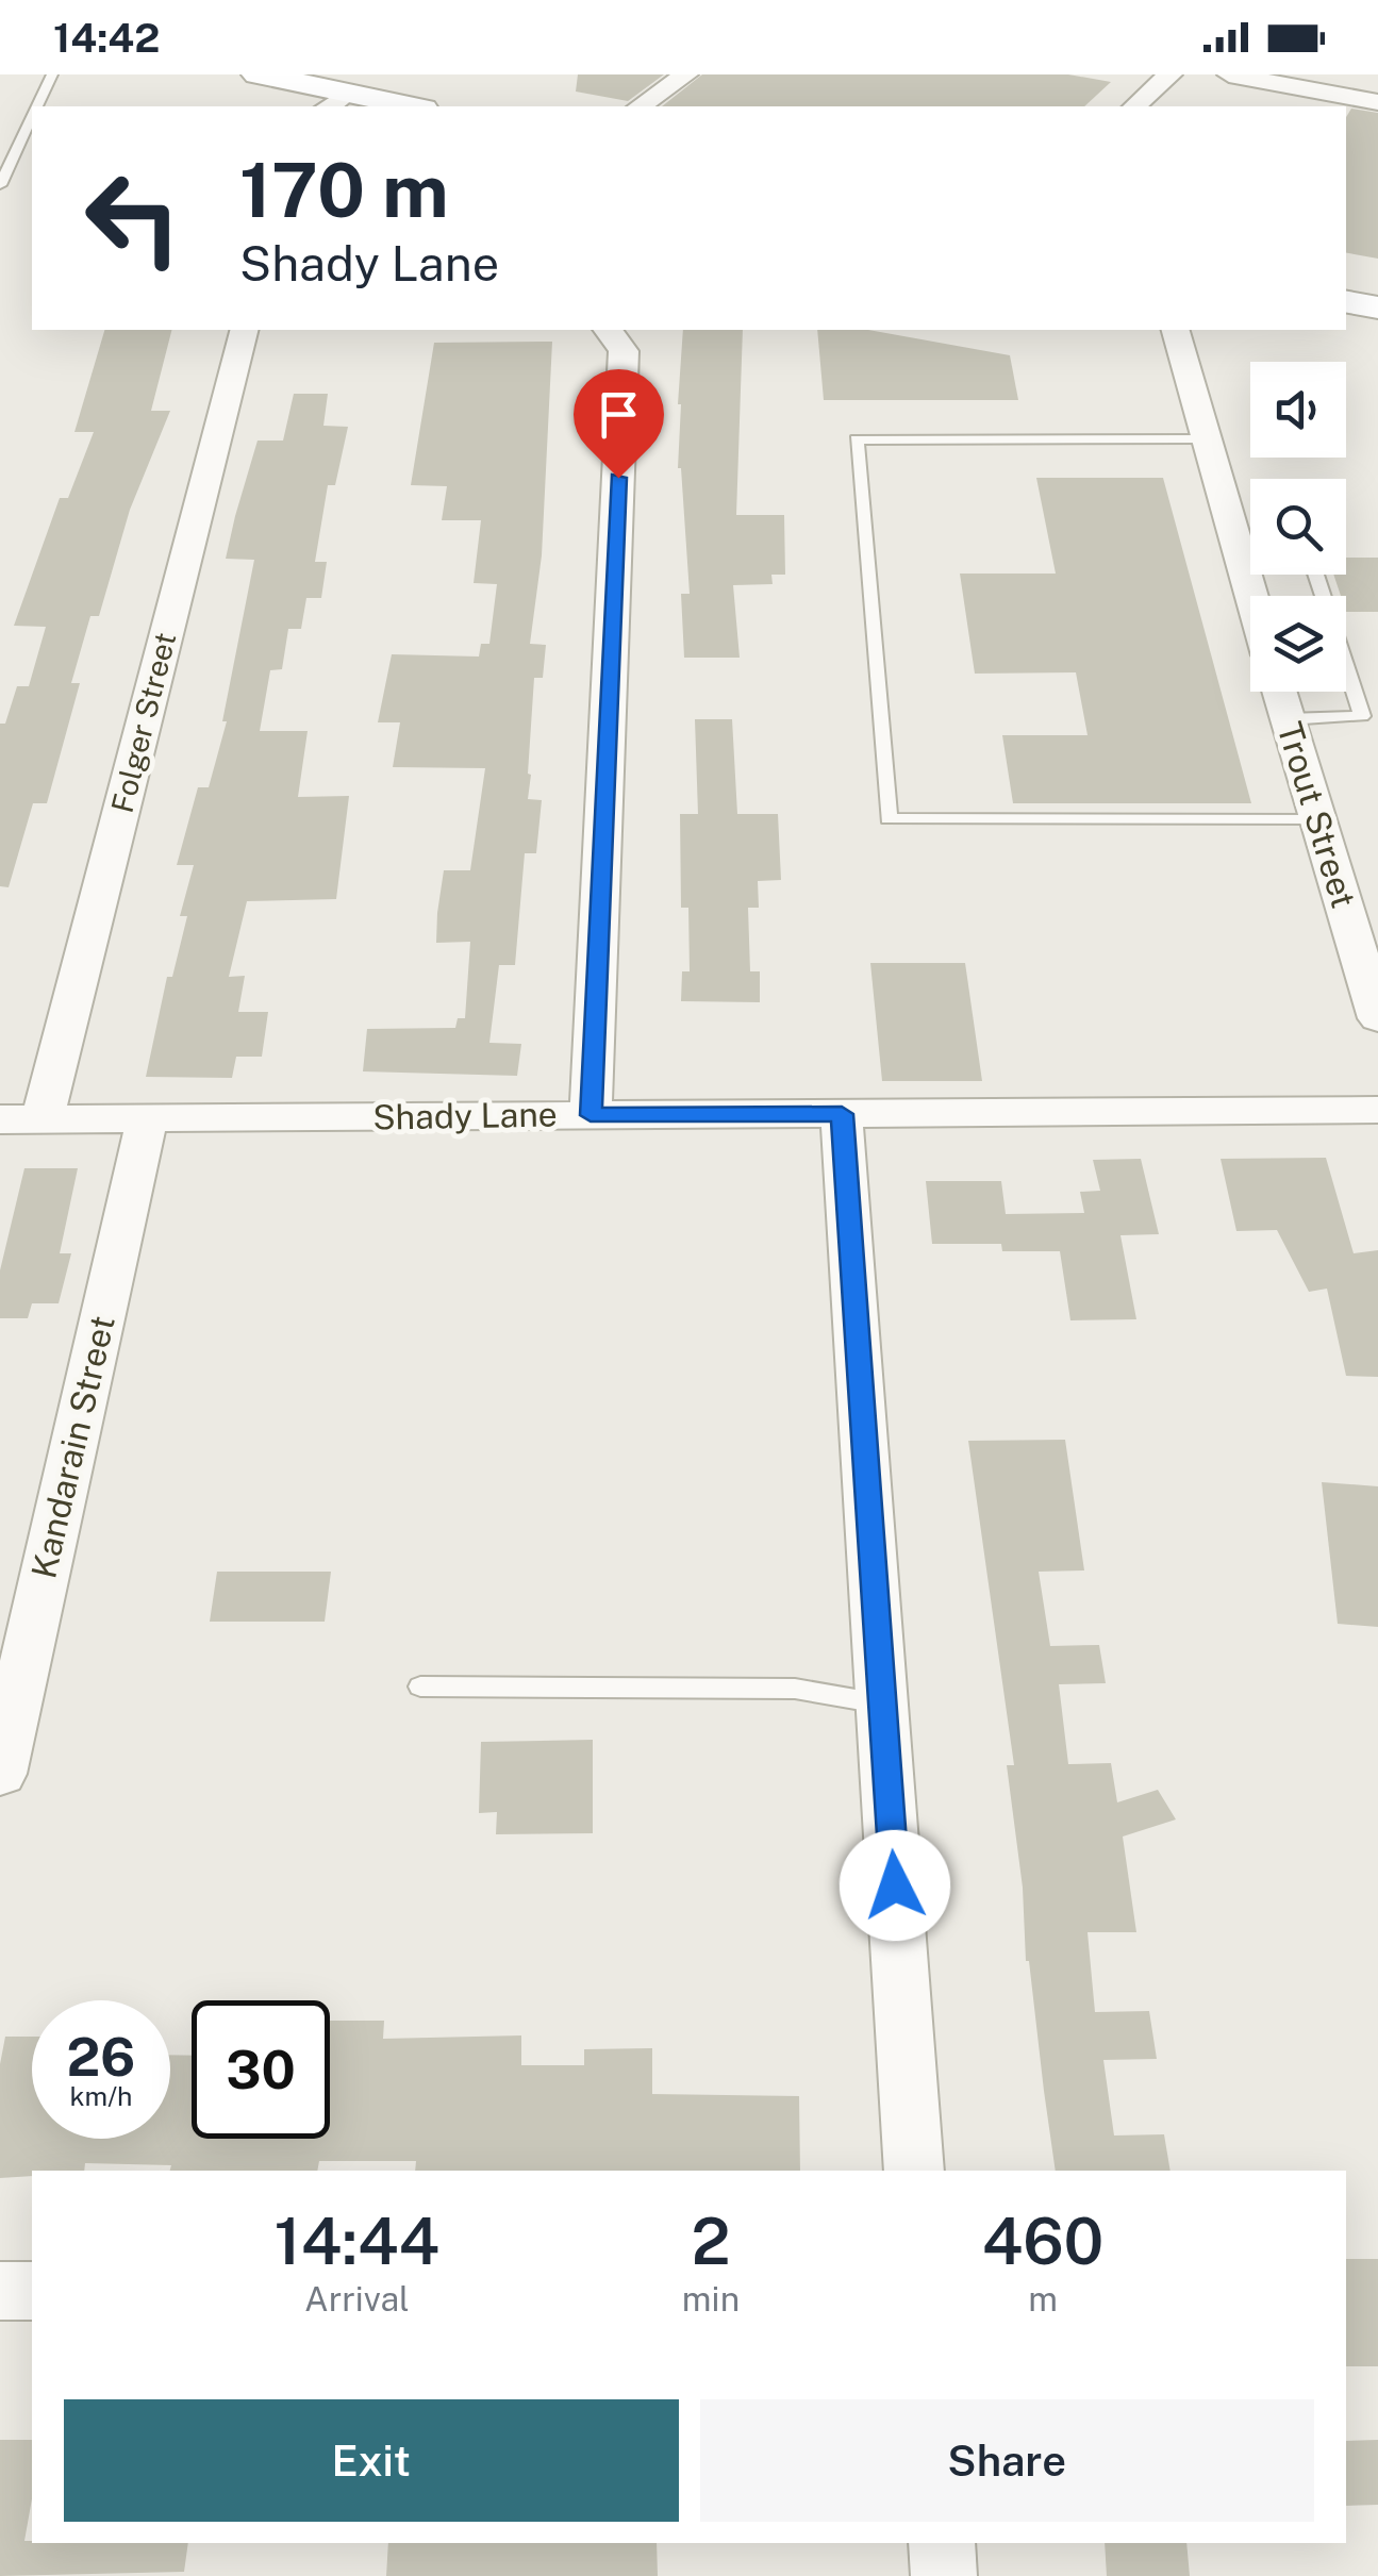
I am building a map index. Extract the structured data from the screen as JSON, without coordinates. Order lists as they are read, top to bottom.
{
  "streets": {
    "street": [
      "Folger Street",
      "Trout Street",
      "Shady Lane",
      "Kandarain Street"
    ]
  },
  "crossings": [
    ["Folger Street", "Shady Lane"],
    ["Shady Lane", "Kandarain Street"]
  ],
  "page": {
    "status": "14:42",
    "turn": ["170 m", "Shady Lane"],
    "speed": "26 km/h",
    "limit": "30",
    "eta": [
      "14:44",
      "Arrival",
      "2",
      "min",
      "460",
      "m"
    ],
    "buttons": ["Exit", "Share"]
  }
}
